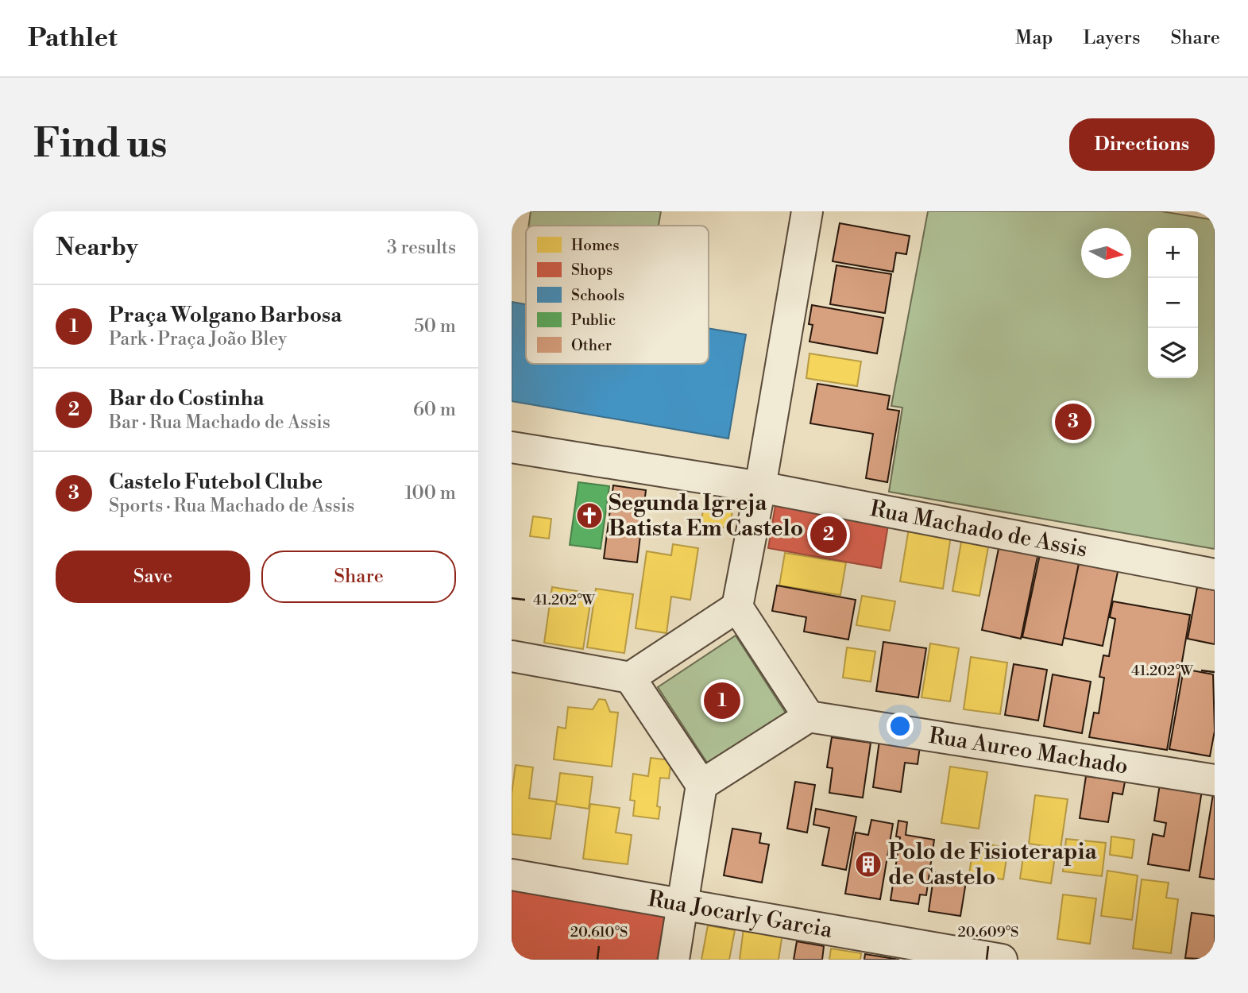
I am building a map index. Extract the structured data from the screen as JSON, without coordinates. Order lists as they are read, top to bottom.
{
  "streets": {
    "street": ["Rua Machado de Assis", "Rua Aureo Machado", "Rua Jocarly Garcia"]
  },
  "places": {
    "church": ["Segunda Igreja Batista Em Castelo"],
    "building": ["Polo de Fisioterapia de Castelo"]
  },
  "legend": [
    "Homes",
    "Shops",
    "Schools",
    "Public",
    "Other"
  ],
  "north": "right",
  "page": {
    "header": "Pathlet",
    "nav": ["Map", "Layers", "Share"],
    "buttons": [
      "Directions",
      ["Save", "Share"]
    ],
    "title": "Find us",
    "heading": ["Nearby", "3 results"],
    "map_buttons": ["+", "−"],
    "list": [
      {
        "mark": "1",
        "name": "Praça Wolgano Barbosa",
        "note": "Park · Praça João Bley",
        "value": "50 m"
      },
      {
        "mark": "2",
        "name": "Bar do Costinha",
        "note": "Bar · Rua Machado de Assis",
        "value": "60 m"
      },
      {
        "mark": "3",
        "name": "Castelo Futebol Clube",
        "note": "Sports · Rua Machado de Assis",
        "value": "100 m"
      }
    ],
    "pins": ["3", "2", "1"]
  },
  "coordinates": ["41.202°W", "20.610°S", "20.609°S"]
}
